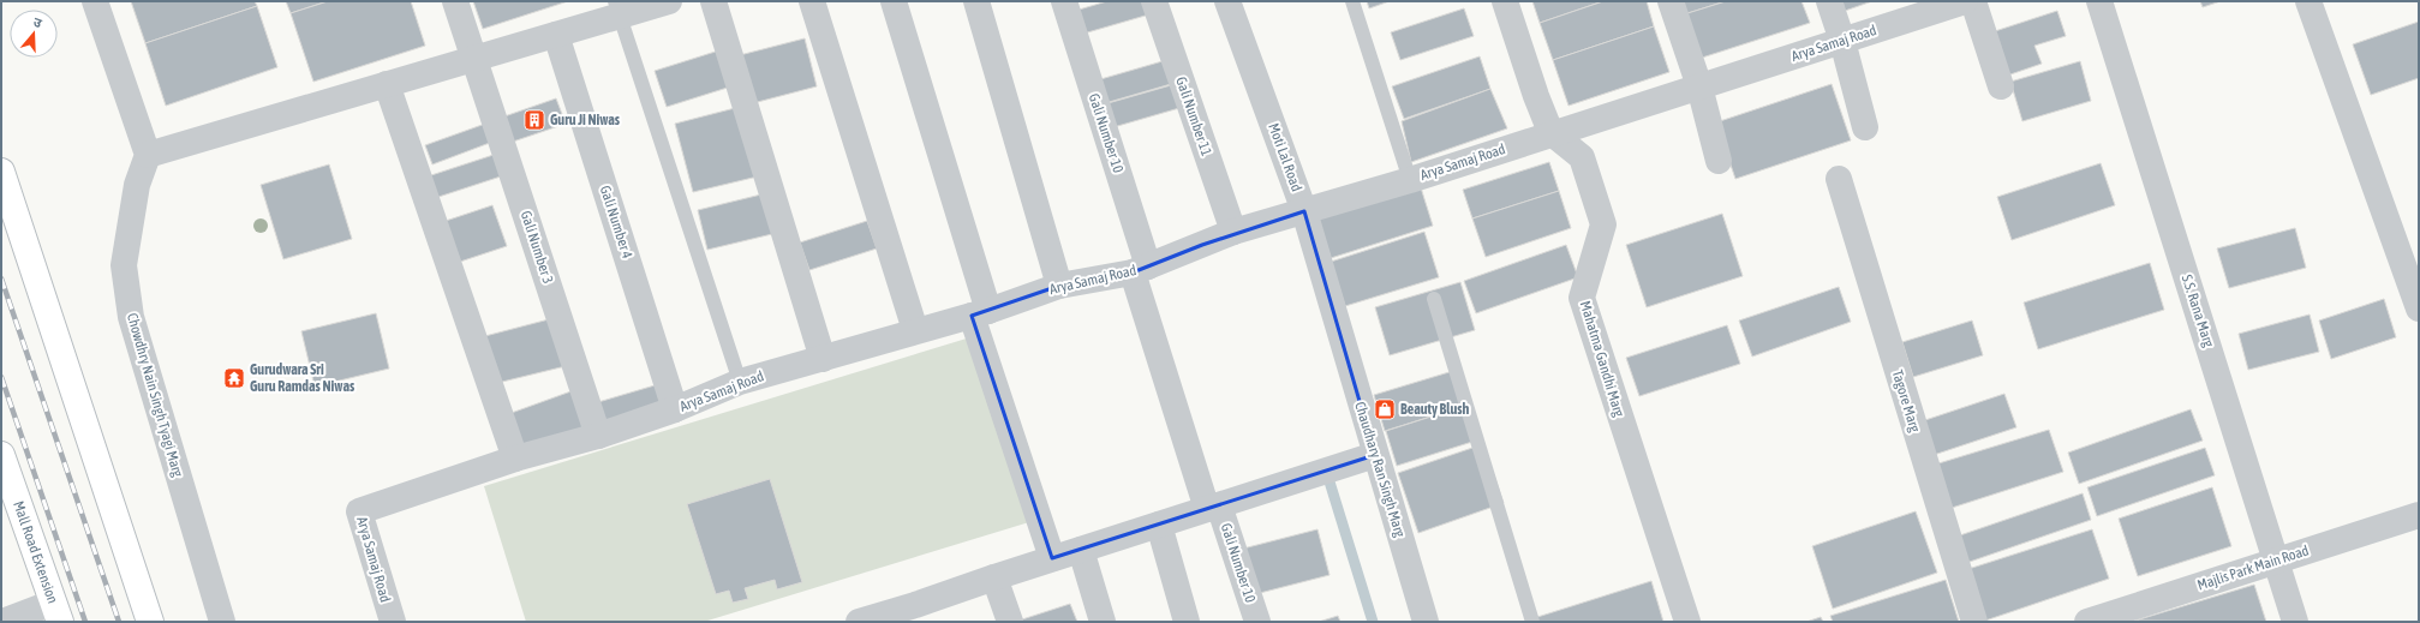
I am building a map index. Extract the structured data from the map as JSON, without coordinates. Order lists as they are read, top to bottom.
{
  "streets": {
    "main road": ["Mall Road Extension"],
    "street": [
      "Arya Samaj Road",
      "Gali Number 11",
      "Gali Number 10",
      "Moti Lal Road",
      "Gali Number 4",
      "Gali Number 3",
      "S.S. Rana Marg",
      "Mahatma Gandhi Marg",
      "Chowdhry Nain Singh Tyagi Marg",
      "Tagore Marg",
      "Chaudhary Ran Singh Marg",
      "Majlis Park Main Road"
    ]
  },
  "crossings": [
    ["Arya Samaj Road", "Gali Number 11"],
    ["Arya Samaj Road", "Gali Number 10"],
    ["Arya Samaj Road", "Moti Lal Road"],
    ["Arya Samaj Road", "Gali Number 4"],
    ["Arya Samaj Road", "Gali Number 3"],
    ["Arya Samaj Road", "Mahatma Gandhi Marg"],
    ["Moti Lal Road", "Chaudhary Ran Singh Marg"],
    ["S.S. Rana Marg", "Majlis Park Main Road"]
  ],
  "places": {
    "building": ["Guru Ji Niwas"],
    "temple": ["Gurudwara Sri Guru Ramdas Niwas"],
    "shop": ["Beauty Blush"]
  },
  "north": "top"
}
